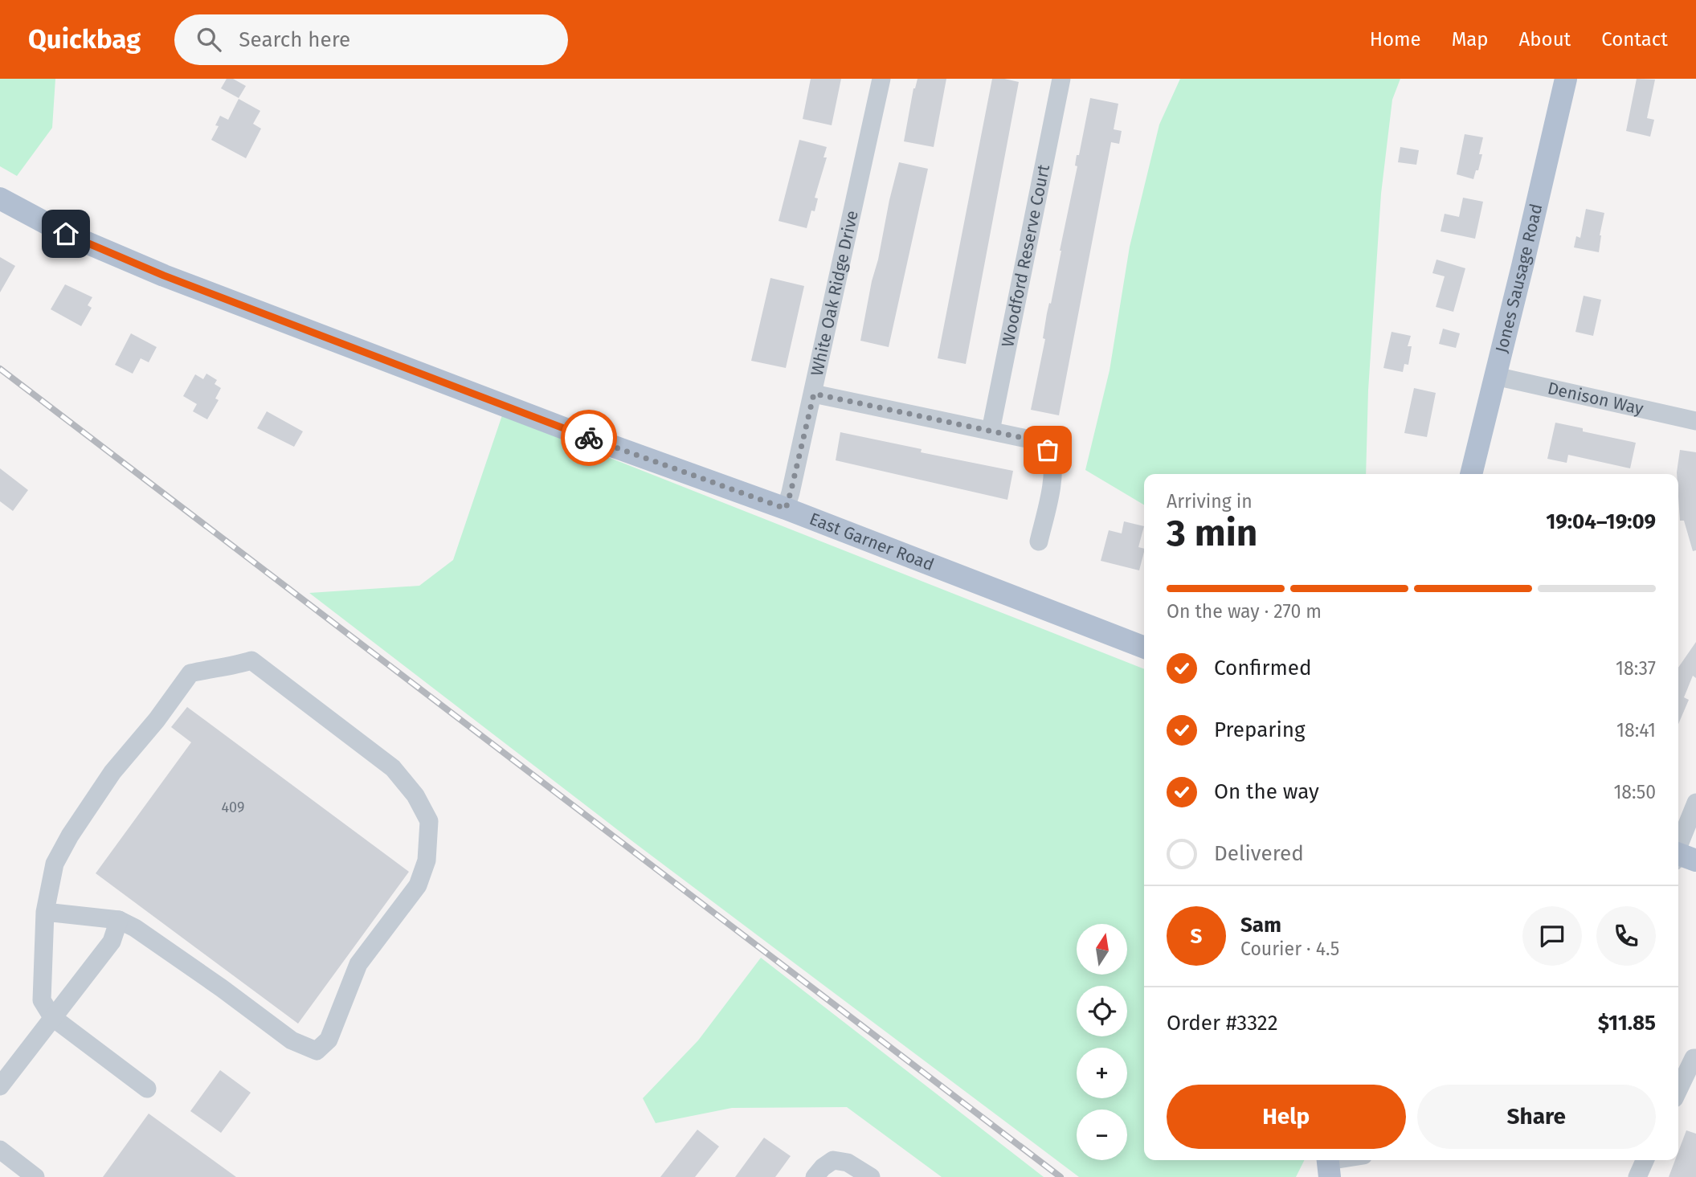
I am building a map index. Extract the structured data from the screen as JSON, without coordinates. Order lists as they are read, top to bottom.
{
  "streets": {
    "main road": ["Jones Sausage Road", "East Garner Road"],
    "street": ["Woodford Reserve Court", "White Oak Ridge Drive", "Denison Way"]
  },
  "crossings": [
    ["Jones Sausage Road", "Denison Way"],
    ["White Oak Ridge Drive", "East Garner Road"]
  ],
  "house_numbers": ["409"],
  "north": "top",
  "page": {
    "header": "Quickbag",
    "search": "Search here",
    "nav": [
      "Home",
      "Map",
      "About",
      "Contact"
    ],
    "heading": ["3 min", "Arriving in", "19:04–19:09"],
    "panel": [
      "Sam",
      "Courier · 4.5",
      "Order #3322",
      "$11.85"
    ],
    "bar": "On the way · 270 m",
    "list": [
      ["Confirmed", "18:37"],
      ["Preparing", "18:41"],
      ["On the way", "18:50"],
      "Delivered"
    ],
    "round": "S",
    "map_buttons": ["+", "−"],
    "buttons": ["Help", "Share"]
  }
}
